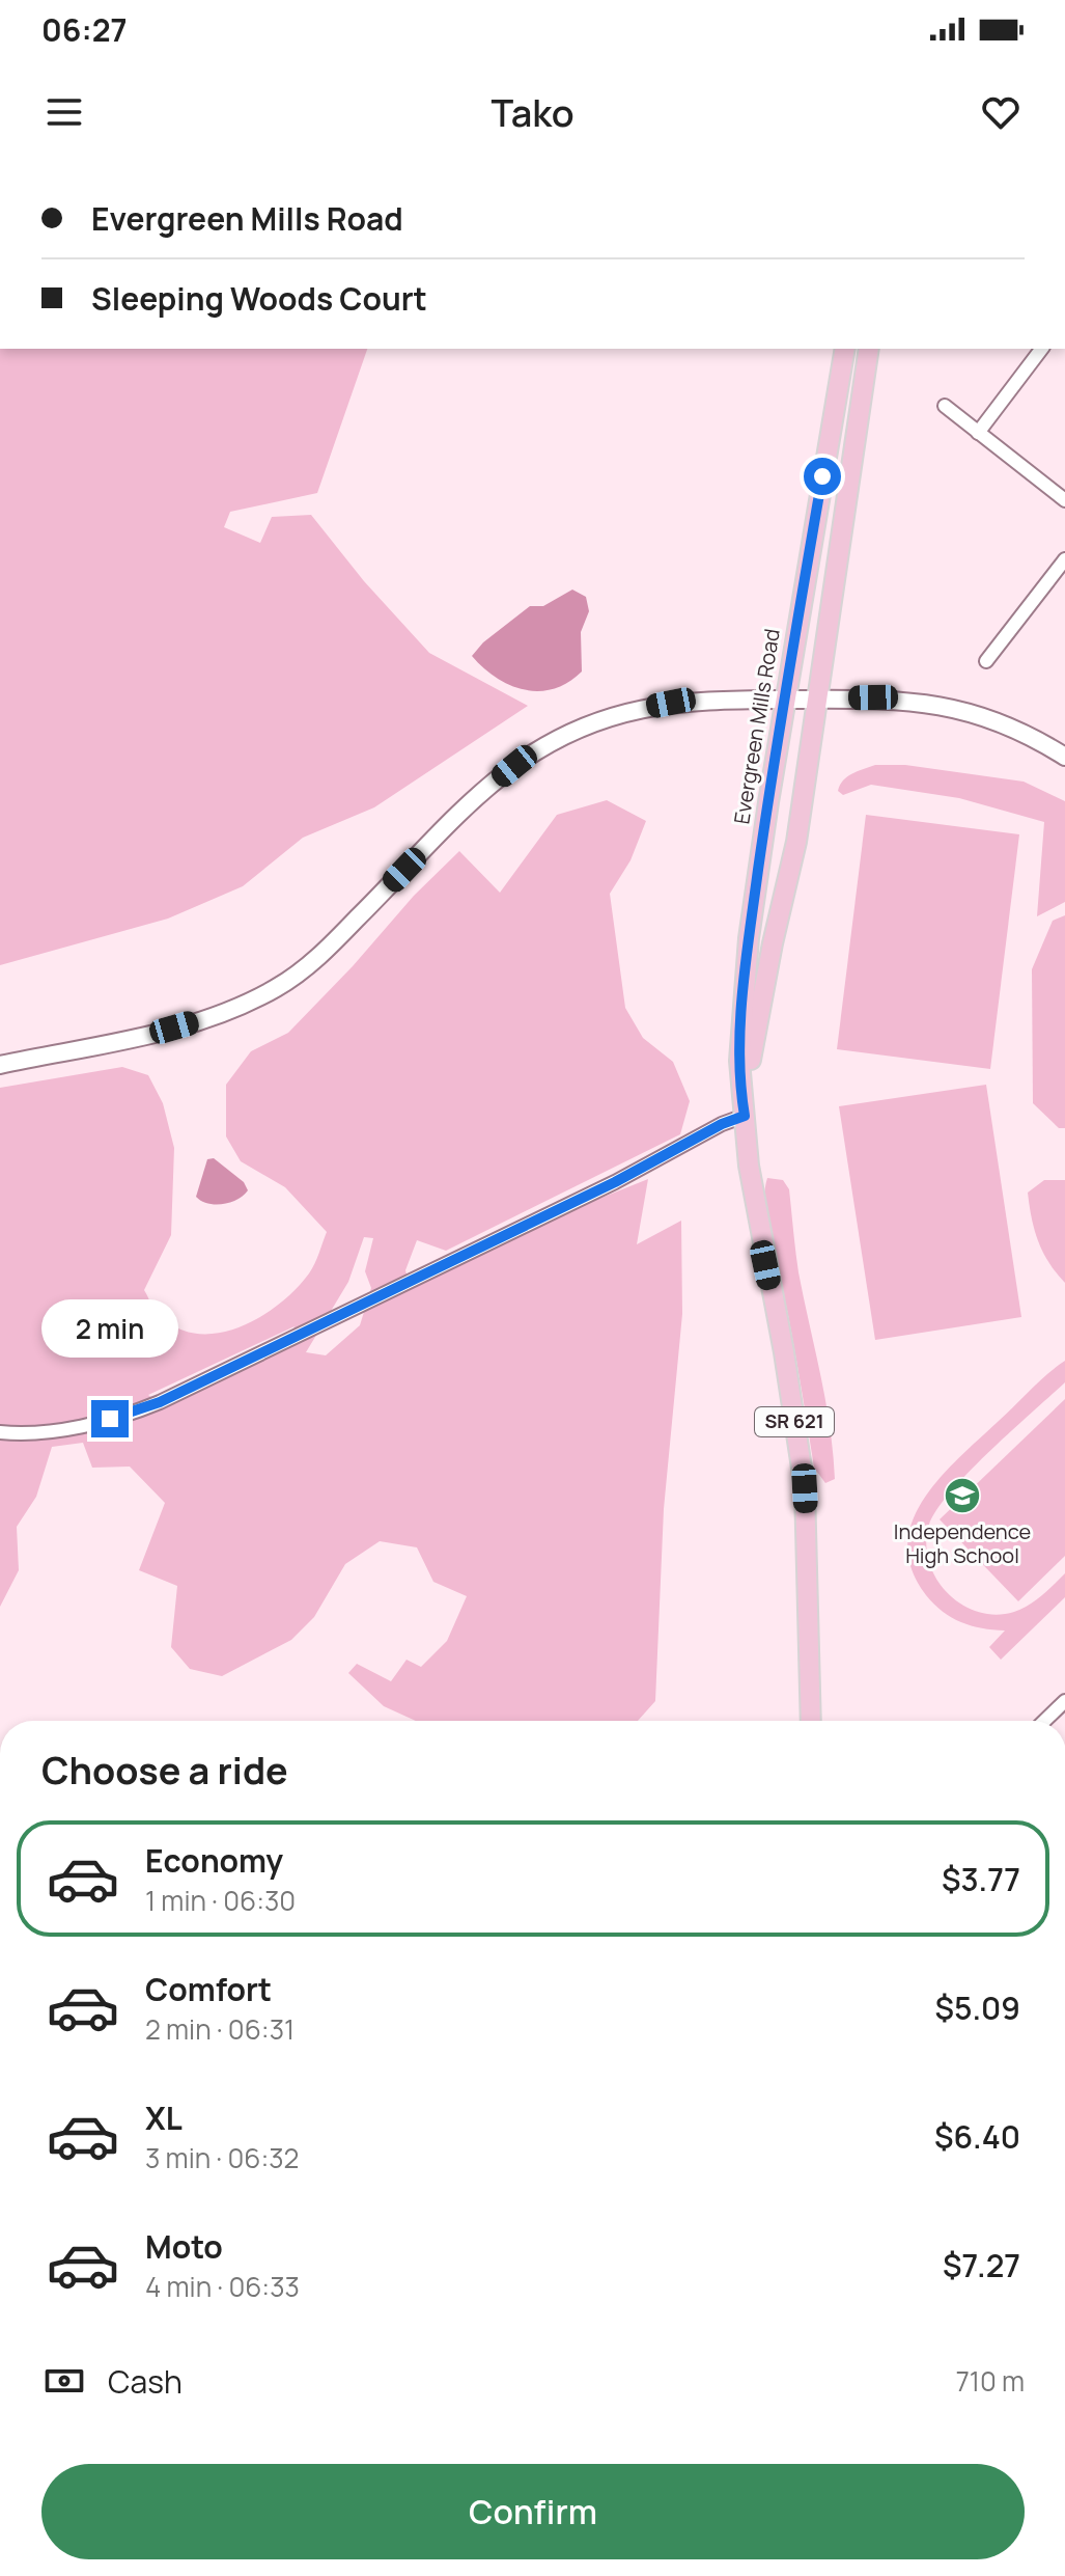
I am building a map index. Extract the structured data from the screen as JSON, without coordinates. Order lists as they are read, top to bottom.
{
  "streets": {
    "main road": ["Evergreen Mills Road", "SR 621"]
  },
  "places": {
    "school or university": ["Independence High School"]
  },
  "page": {
    "status": "06:27",
    "header": "Tako",
    "banner": ["Evergreen Mills Road", "Sleeping Woods Court"],
    "bubble": "2 min",
    "heading": "Choose a ride",
    "list": [
      {
        "name": "Economy",
        "note": "1 min · 06:30",
        "value": "$3.77"
      },
      {
        "name": "Comfort",
        "note": "2 min · 06:31",
        "value": "$5.09"
      },
      {
        "name": "XL",
        "note": "3 min · 06:32",
        "value": "$6.40"
      },
      {
        "name": "Moto",
        "note": "4 min · 06:33",
        "value": "$7.27"
      }
    ],
    "pay": ["Cash", "710 m"],
    "buttons": "Confirm"
  }
}
